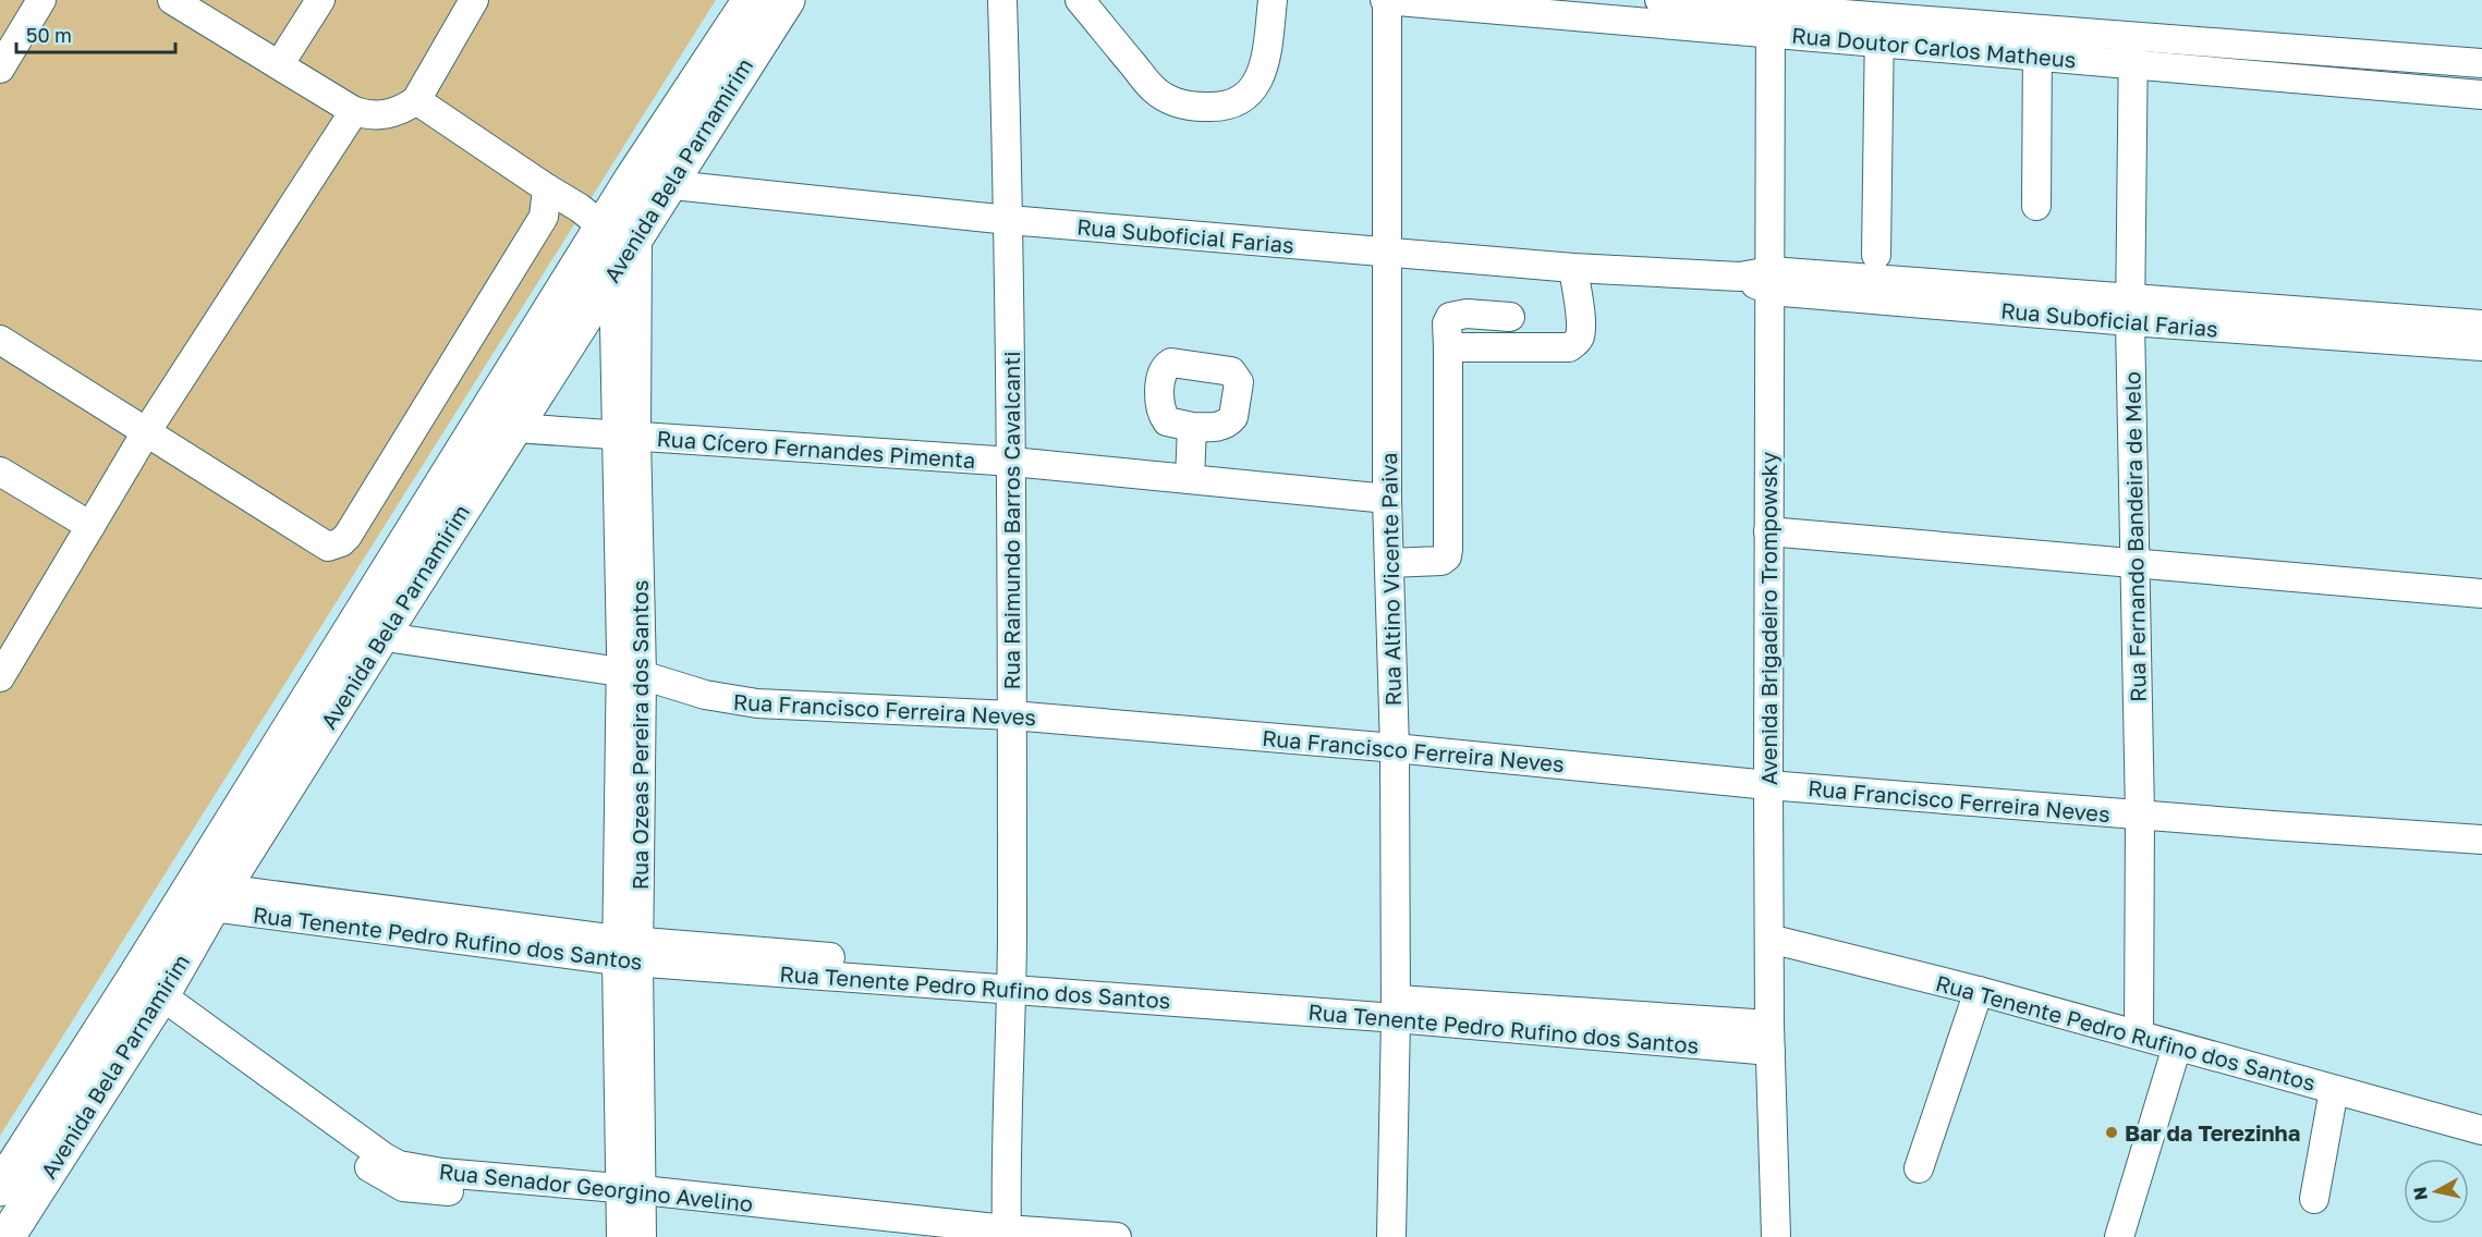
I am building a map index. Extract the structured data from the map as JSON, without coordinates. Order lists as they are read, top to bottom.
{
  "streets": {
    "main road": ["Avenida Bela Parnamirim"],
    "street": [
      "Rua Doutor Carlos Matheus",
      "Rua Suboficial Farias",
      "Rua Cícero Fernandes Pimenta",
      "Rua Raimundo Barros Cavalcanti",
      "Rua Fernando Bandeira de Melo",
      "Rua Altino Vicente Paiva",
      "Avenida Brigadeiro Trompowsky",
      "Rua Francisco Ferreira Neves",
      "Rua Ozeas Pereira dos Santos",
      "Rua Tenente Pedro Rufino dos Santos",
      "Rua Senador Georgino Avelino"
    ]
  },
  "crossings": [
    ["Rua Doutor Carlos Matheus", "Rua Fernando Bandeira de Melo"],
    ["Rua Doutor Carlos Matheus", "Rua Altino Vicente Paiva"],
    ["Rua Doutor Carlos Matheus", "Avenida Brigadeiro Trompowsky"],
    ["Avenida Bela Parnamirim", "Rua Suboficial Farias"],
    ["Avenida Bela Parnamirim", "Rua Cícero Fernandes Pimenta"],
    ["Avenida Bela Parnamirim", "Rua Francisco Ferreira Neves"],
    ["Avenida Bela Parnamirim", "Rua Ozeas Pereira dos Santos"],
    ["Avenida Bela Parnamirim", "Rua Tenente Pedro Rufino dos Santos"],
    ["Avenida Bela Parnamirim", "Rua Senador Georgino Avelino"],
    ["Rua Suboficial Farias", "Rua Raimundo Barros Cavalcanti"],
    ["Rua Suboficial Farias", "Rua Fernando Bandeira de Melo"],
    ["Rua Suboficial Farias", "Rua Altino Vicente Paiva"],
    ["Rua Suboficial Farias", "Avenida Brigadeiro Trompowsky"],
    ["Rua Cícero Fernandes Pimenta", "Rua Raimundo Barros Cavalcanti"],
    ["Rua Cícero Fernandes Pimenta", "Rua Altino Vicente Paiva"],
    ["Rua Cícero Fernandes Pimenta", "Rua Ozeas Pereira dos Santos"],
    ["Rua Raimundo Barros Cavalcanti", "Rua Francisco Ferreira Neves"],
    ["Rua Raimundo Barros Cavalcanti", "Rua Tenente Pedro Rufino dos Santos"],
    ["Rua Raimundo Barros Cavalcanti", "Rua Senador Georgino Avelino"],
    ["Rua Fernando Bandeira de Melo", "Rua Francisco Ferreira Neves"],
    ["Rua Fernando Bandeira de Melo", "Rua Tenente Pedro Rufino dos Santos"],
    ["Rua Altino Vicente Paiva", "Rua Francisco Ferreira Neves"],
    ["Rua Altino Vicente Paiva", "Rua Tenente Pedro Rufino dos Santos"],
    ["Avenida Brigadeiro Trompowsky", "Rua Francisco Ferreira Neves"],
    ["Avenida Brigadeiro Trompowsky", "Rua Tenente Pedro Rufino dos Santos"],
    ["Rua Francisco Ferreira Neves", "Rua Ozeas Pereira dos Santos"],
    ["Rua Ozeas Pereira dos Santos", "Rua Tenente Pedro Rufino dos Santos"],
    ["Rua Ozeas Pereira dos Santos", "Rua Senador Georgino Avelino"]
  ],
  "places": ["Bar da Terezinha"],
  "scale_bar": "50 m",
  "north": "left"
}
